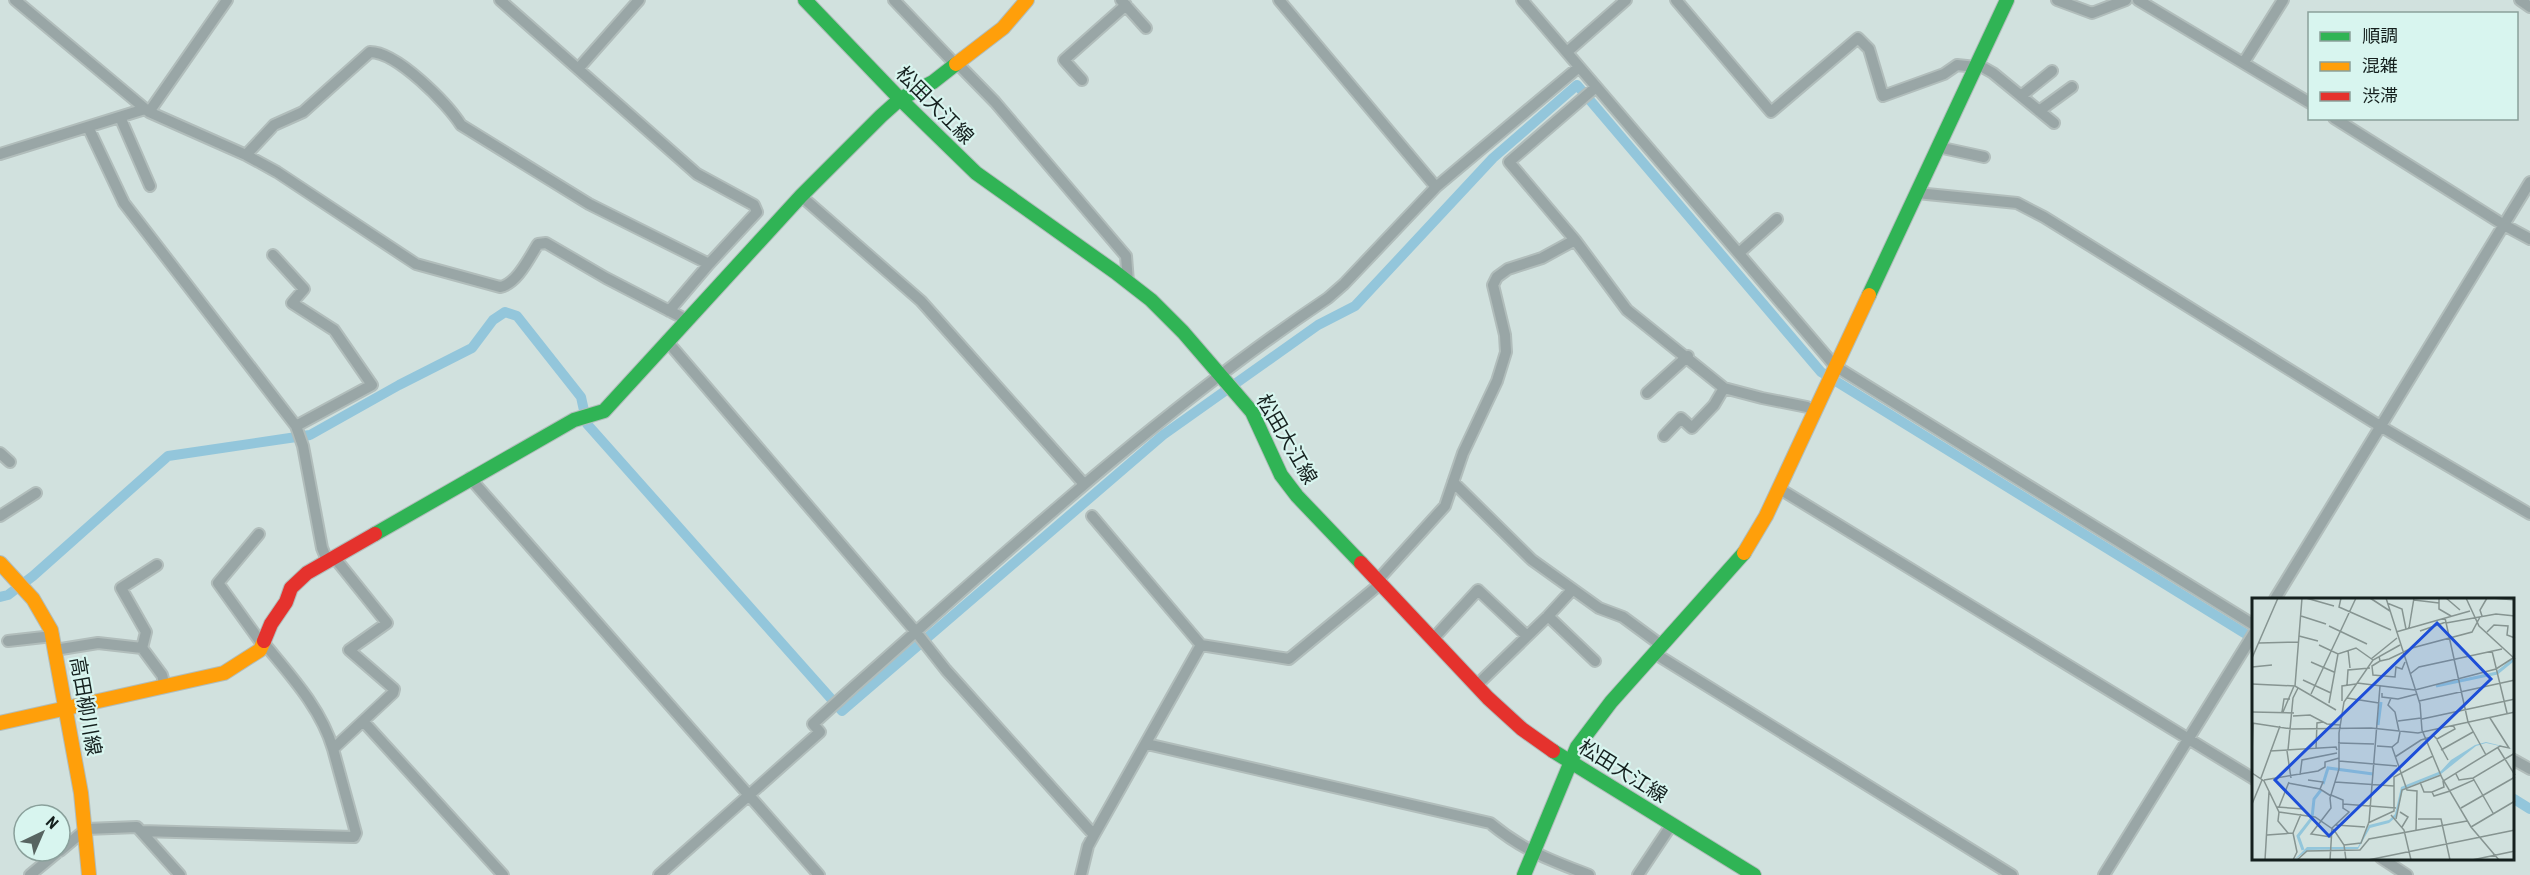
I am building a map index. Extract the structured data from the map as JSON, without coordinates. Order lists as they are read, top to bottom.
{
  "streets": {
    "street": ["松田大江線", "高田柳川線"]
  },
  "legend": ["順調", "混雑", "渋滞"],
  "north": "top right"
}
